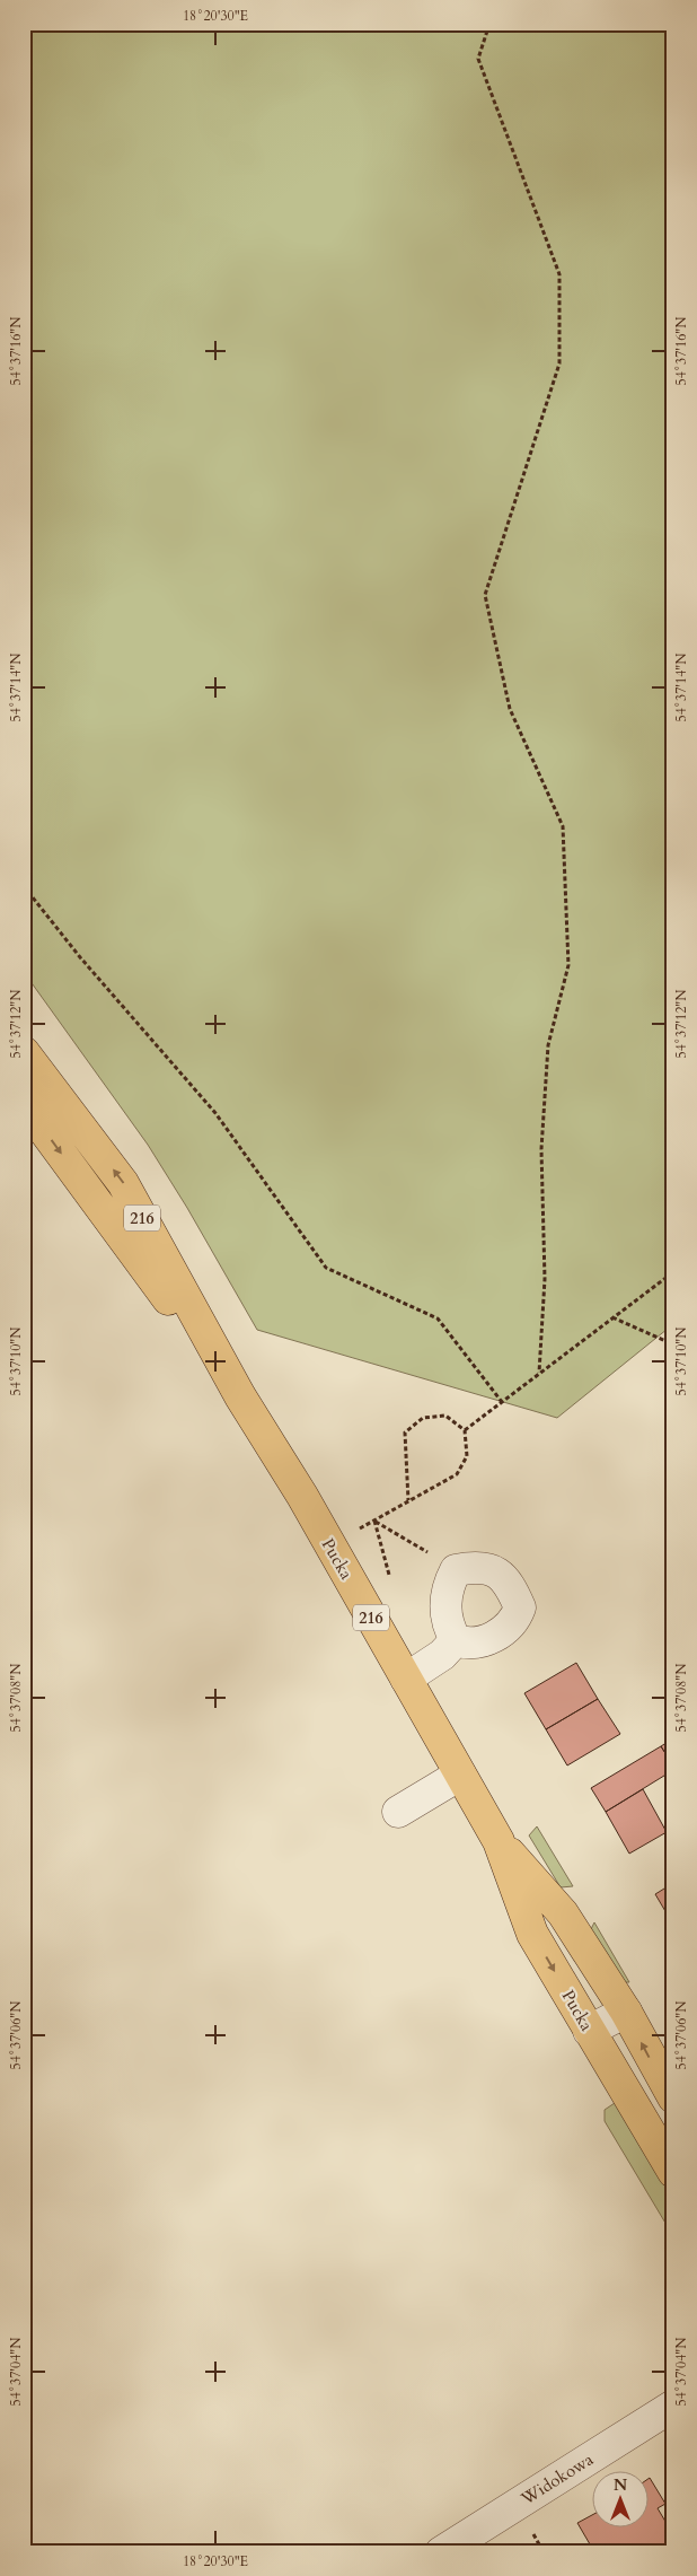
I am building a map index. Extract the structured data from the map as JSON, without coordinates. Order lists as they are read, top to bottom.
{
  "streets": {
    "main road": ["216", "Pucka"],
    "street": ["Widokowa"]
  },
  "crossings": [
    ["216", "Pucka"]
  ],
  "north": "top",
  "coordinates": [
    "18°20'30\"E",
    "54°37'16\"N",
    "54°37'14\"N",
    "54°37'12\"N",
    "54°37'10\"N",
    "54°37'08\"N",
    "54°37'06\"N",
    "54°37'04\"N"
  ]
}
